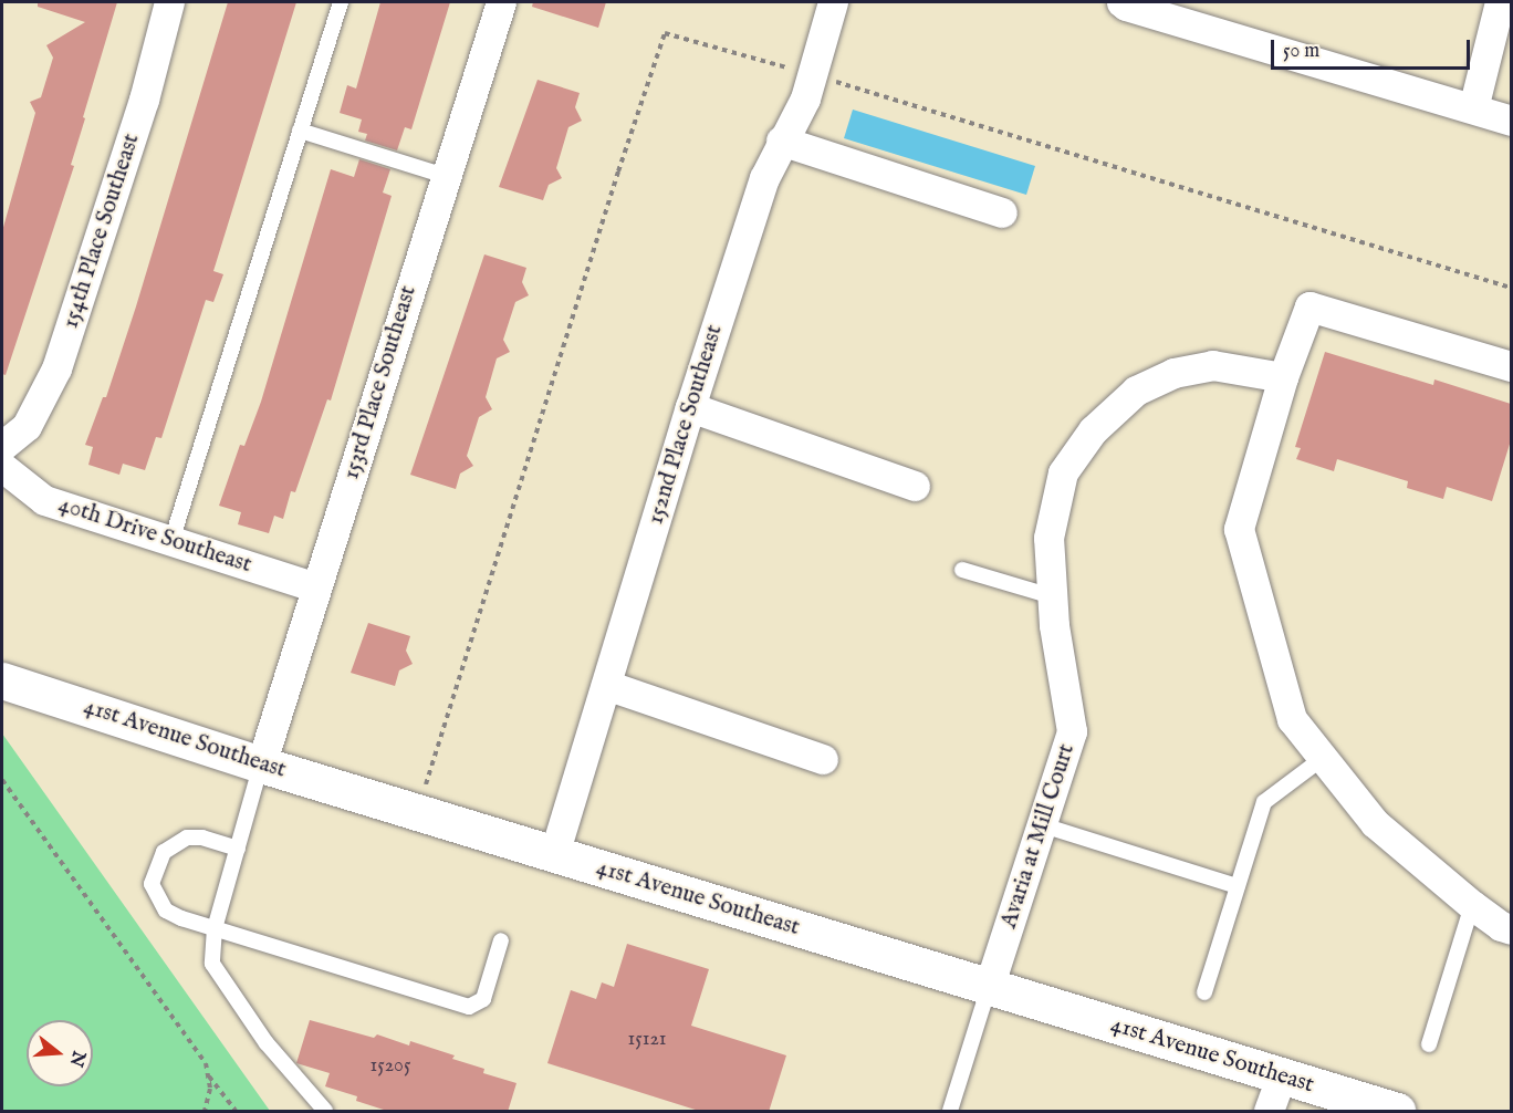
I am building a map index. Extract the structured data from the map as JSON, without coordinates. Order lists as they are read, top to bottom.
{
  "streets": {
    "street": [
      "154th Place Southeast",
      "153rd Place Southeast",
      "152nd Place Southeast",
      "40th Drive Southeast",
      "41st Avenue Southeast",
      "Avaria at Mill Court"
    ]
  },
  "crossings": [
    ["153rd Place Southeast", "40th Drive Southeast"],
    ["153rd Place Southeast", "41st Avenue Southeast"],
    ["152nd Place Southeast", "41st Avenue Southeast"],
    ["41st Avenue Southeast", "Avaria at Mill Court"]
  ],
  "house_numbers": ["15121", "15205"],
  "scale_bar": "50 m",
  "north": "right"
}
